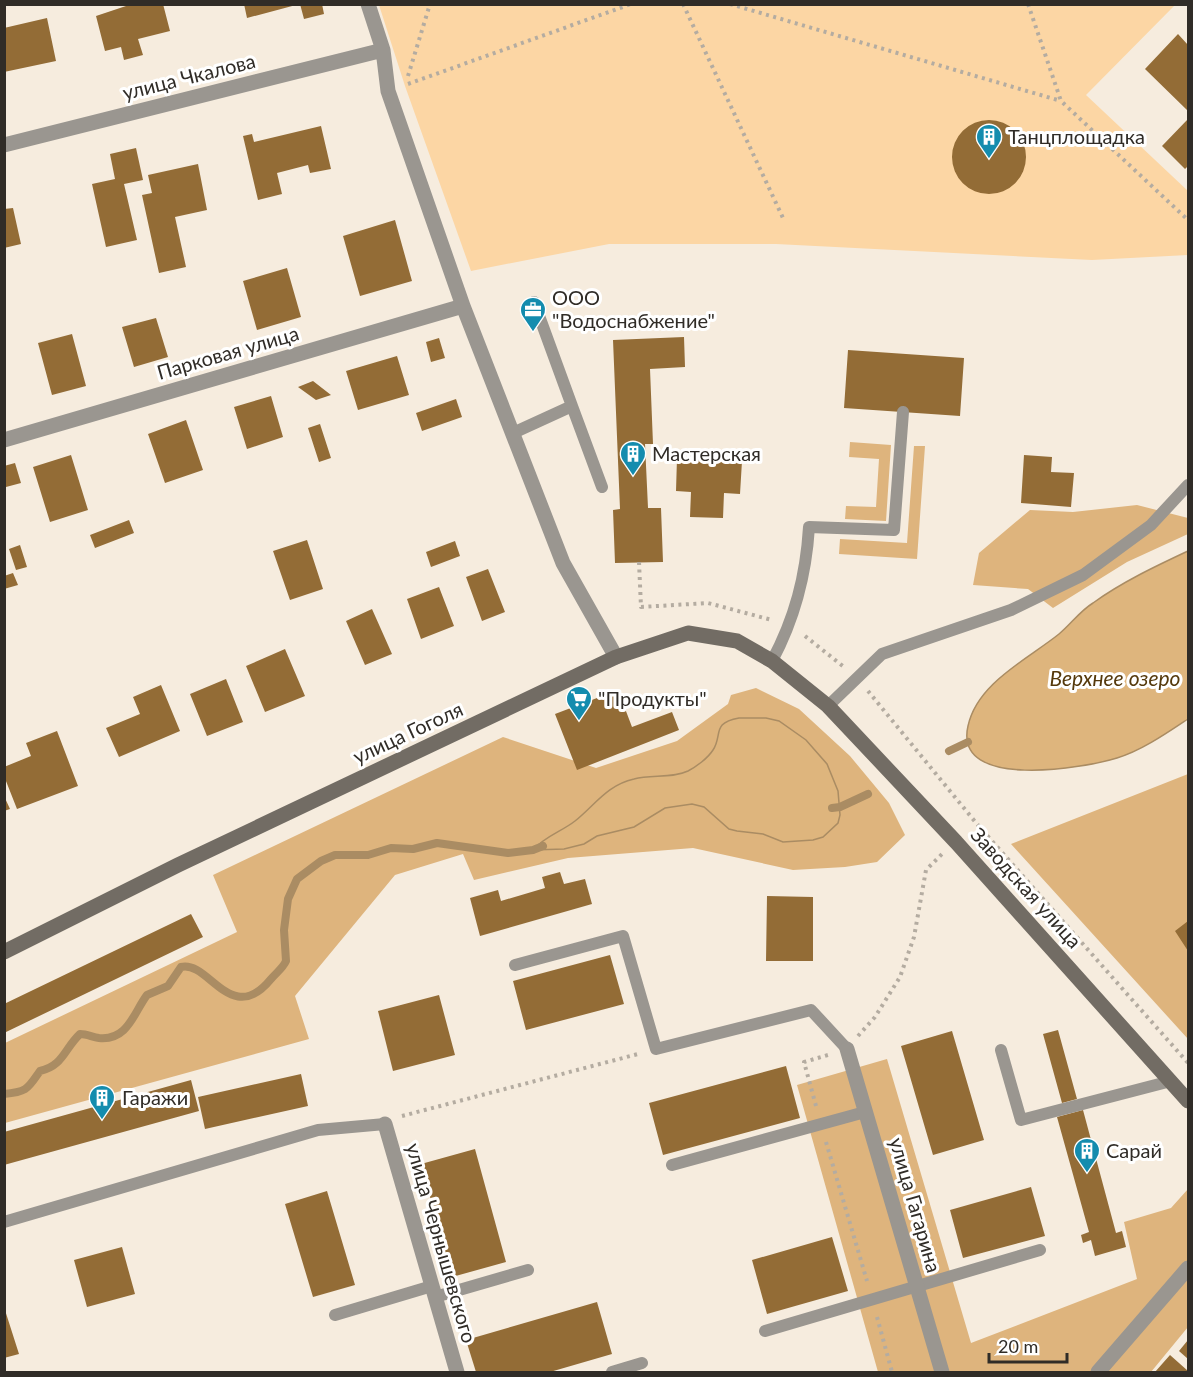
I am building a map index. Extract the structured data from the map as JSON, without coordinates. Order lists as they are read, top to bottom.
{
  "streets": {
    "main road": ["улица Гоголя", "Заводская улица"],
    "street": [
      "улица Чкалова",
      "Парковая улица",
      "улица Гагарина",
      "улица Чернышевского"
    ]
  },
  "crossings": [
    ["улица Гоголя", "Заводская улица"]
  ],
  "water": ["Верхнее озеро"],
  "places": {
    "building": [
      "Танцплощадка",
      "Мастерская",
      "Гаражи",
      "Сарай"
    ],
    "office": ["ООО \"Водоснабжение\""],
    "supermarket": ["\"Продукты\""]
  },
  "scale_bar": "20 m"
}
